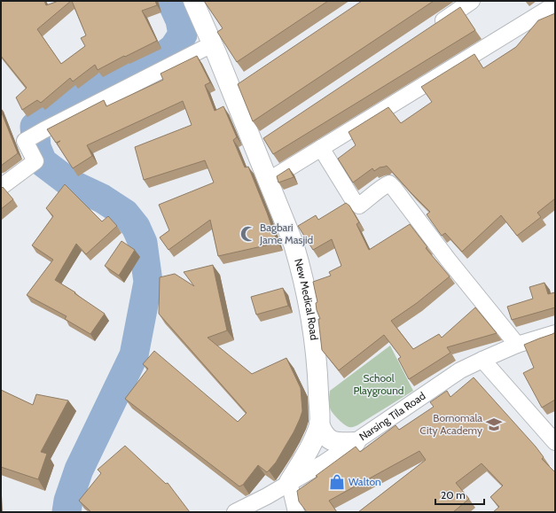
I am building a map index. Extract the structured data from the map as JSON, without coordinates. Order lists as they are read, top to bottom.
{
  "streets": {
    "street": ["New Medical Road", "Narsing Tila Road"]
  },
  "crossings": [
    ["New Medical Road", "Narsing Tila Road"]
  ],
  "parks": ["School Playground"],
  "places": {
    "mosque": ["Bagbari Jame Masjid"],
    "school or university": ["Bornomala City Academy"],
    "shop": ["Walton"]
  },
  "scale_bar": "20 m"
}
